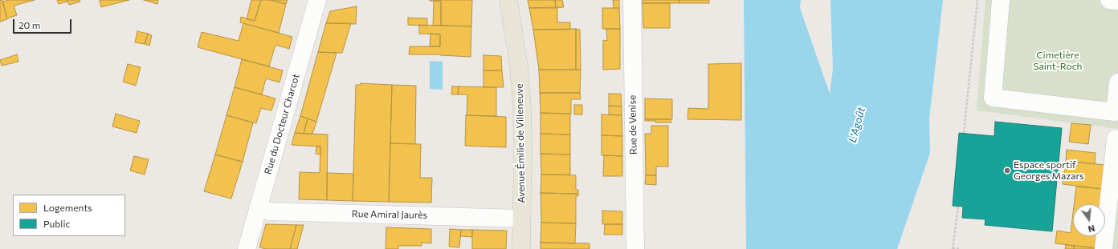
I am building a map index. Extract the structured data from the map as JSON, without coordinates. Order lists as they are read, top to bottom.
{
  "streets": {
    "main road": ["Avenue Émilie de Villeneuve"],
    "street": ["Rue du Docteur Charcot", "Rue de Venise", "Rue Amiral Jaurès"]
  },
  "crossings": [
    ["Rue du Docteur Charcot", "Rue Amiral Jaurès"],
    ["Avenue Émilie de Villeneuve", "Rue Amiral Jaurès"]
  ],
  "water": ["L'Agoût"],
  "parks": ["Cimetière Saint-Roch"],
  "places": ["Espace sportif Georges Mazars"],
  "legend": ["Logements", "Public"],
  "scale_bar": "20 m",
  "north": "bottom"
}
